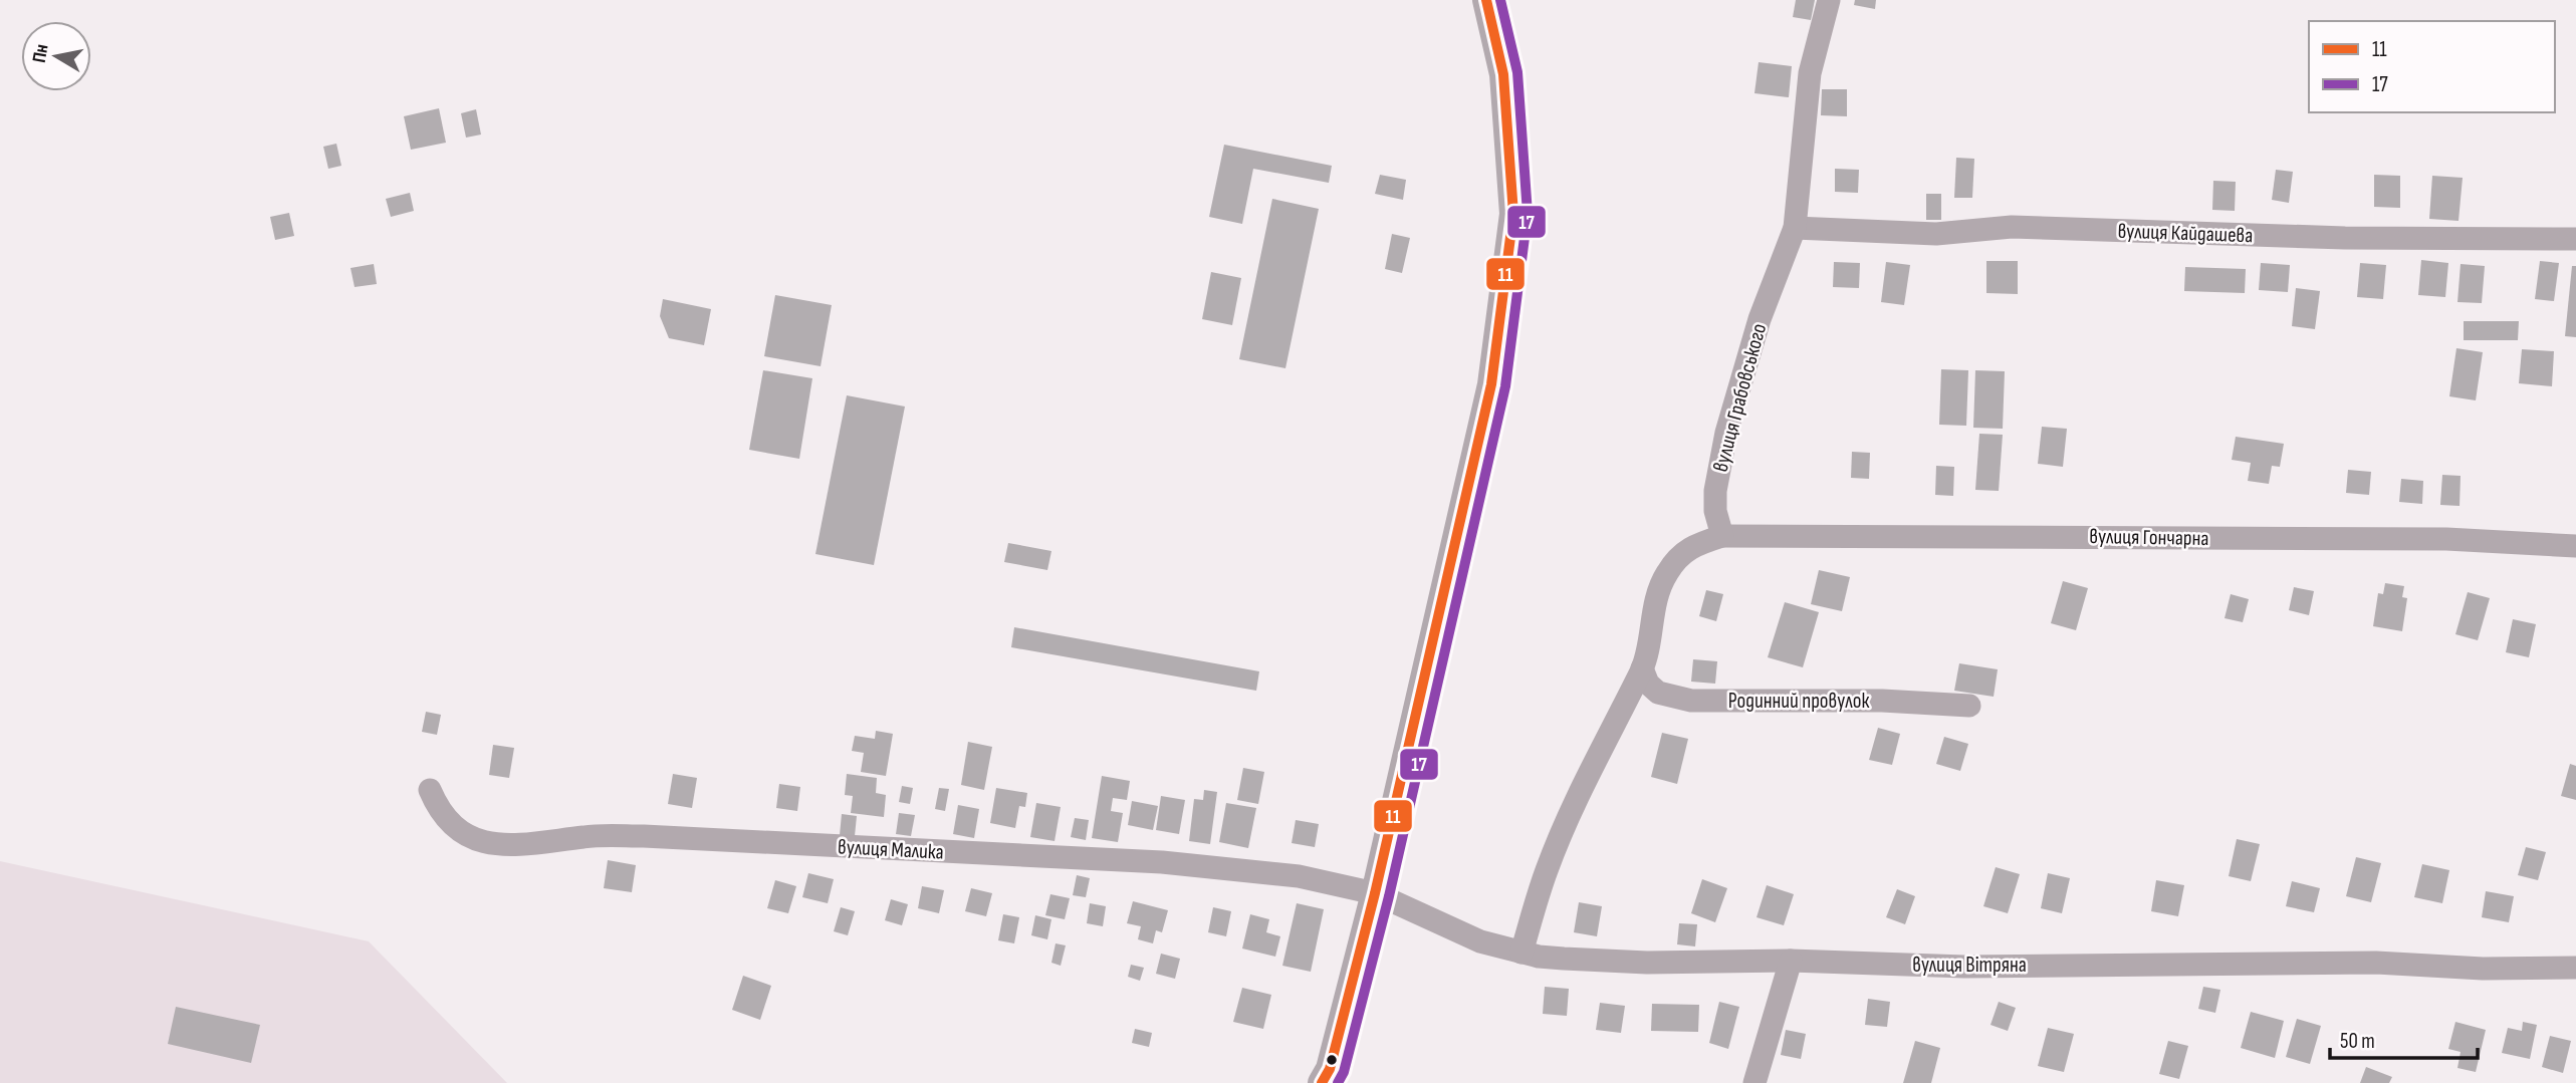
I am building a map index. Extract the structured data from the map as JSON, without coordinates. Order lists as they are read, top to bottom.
{
  "streets": {
    "street": [
      "вулиця Кайдашева",
      "вулиця Грабовського",
      "вулиця Гончарна",
      "Родинний провулок",
      "вулиця Малика",
      "вулиця Вітряна"
    ]
  },
  "crossings": [
    ["вулиця Кайдашева", "вулиця Грабовського"],
    ["вулиця Грабовського", "вулиця Гончарна"],
    ["вулиця Малика", "вулиця Вітряна"]
  ],
  "lines": ["transit line 11", "transit line 17"],
  "legend": ["11", "17"],
  "scale_bar": "50 m",
  "north": "left"
}
